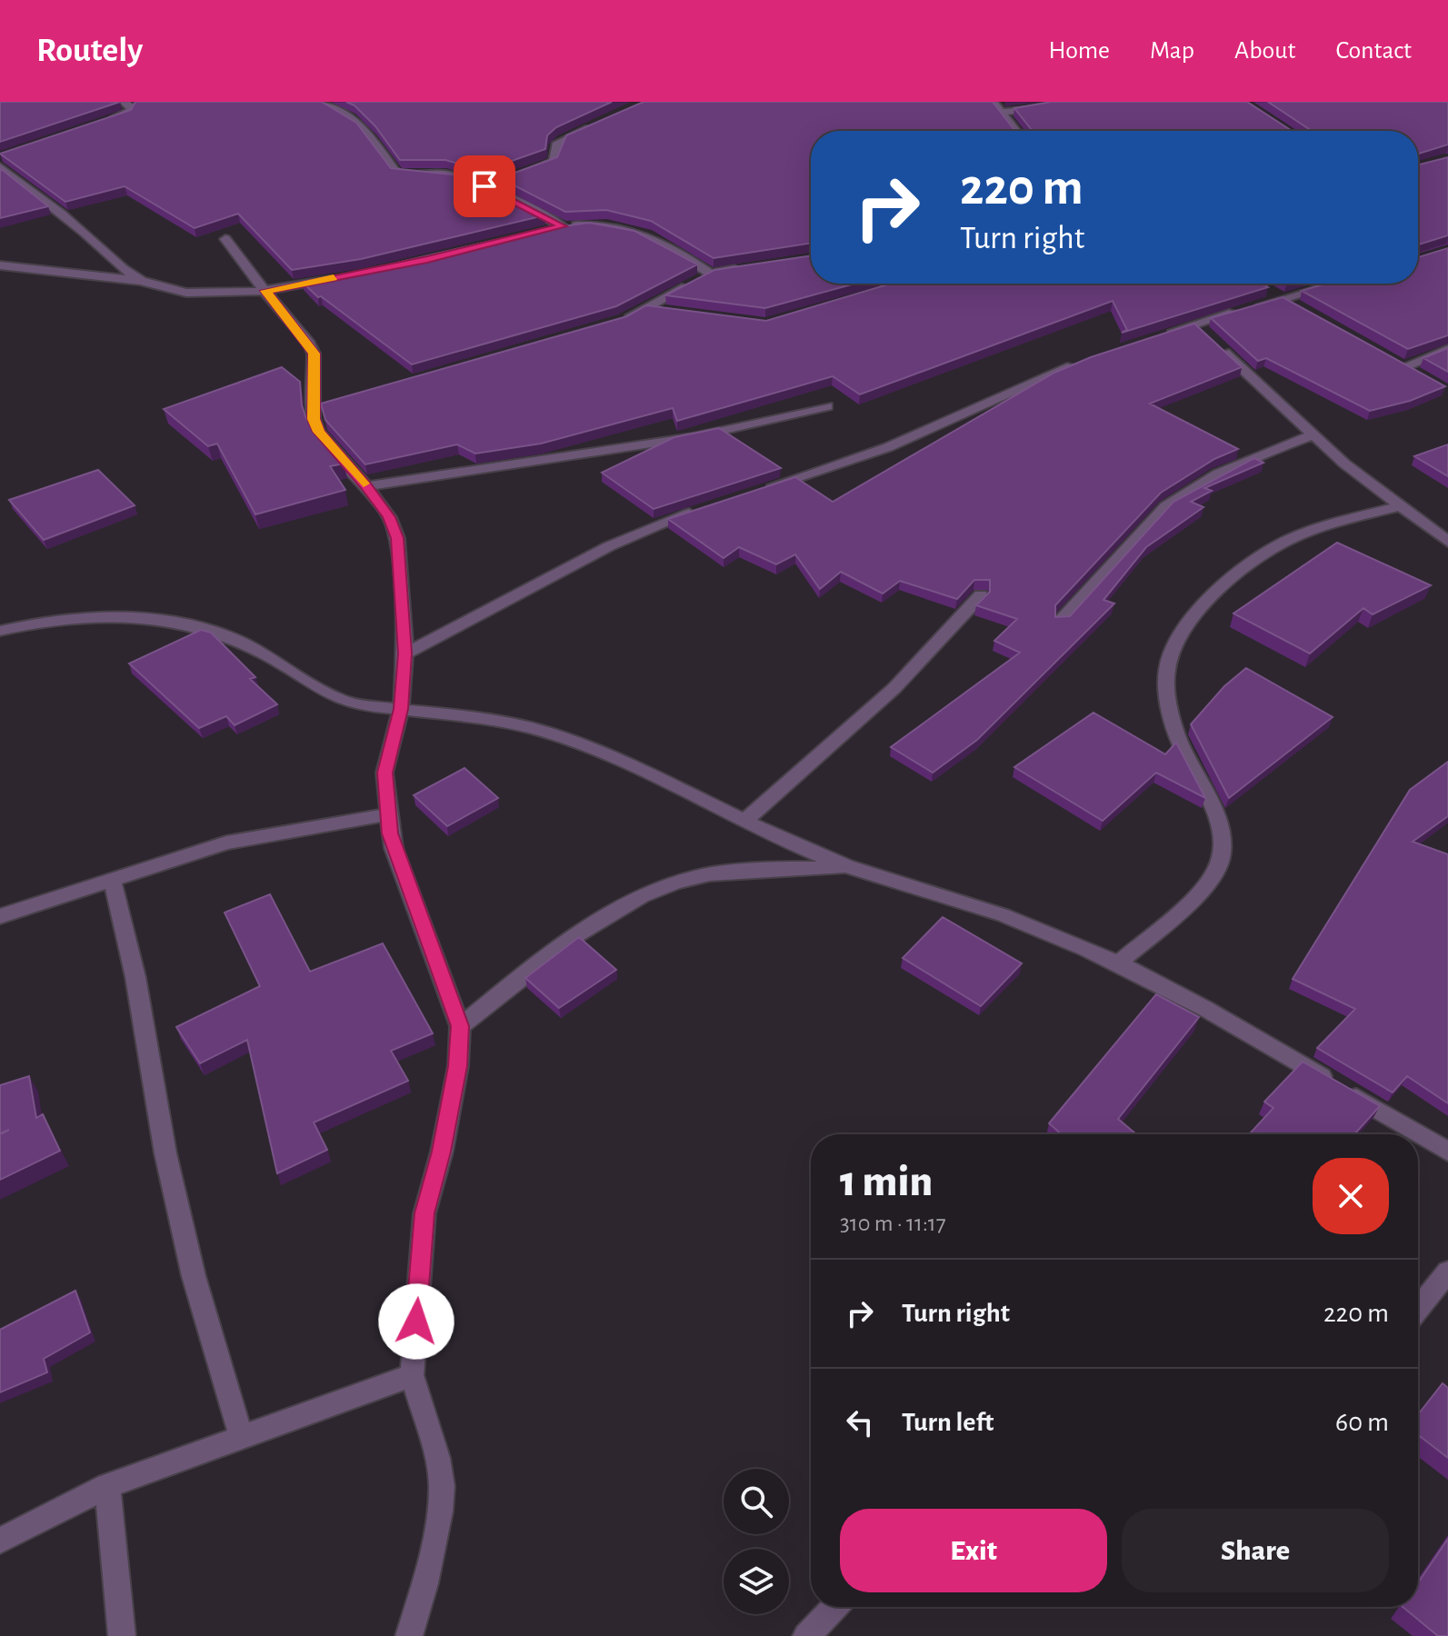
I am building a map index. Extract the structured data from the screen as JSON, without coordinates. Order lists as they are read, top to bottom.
{
  "page": {
    "header": "Routely",
    "nav": [
      "Home",
      "Map",
      "About",
      "Contact"
    ],
    "turn": ["220 m", "Turn right"],
    "heading": ["1 min", "310 m · 11:17"],
    "list": [
      {
        "name": "Turn right",
        "value": "220 m"
      },
      {
        "name": "Turn left",
        "value": "60 m"
      }
    ],
    "buttons": ["Exit", "Share"]
  }
}
